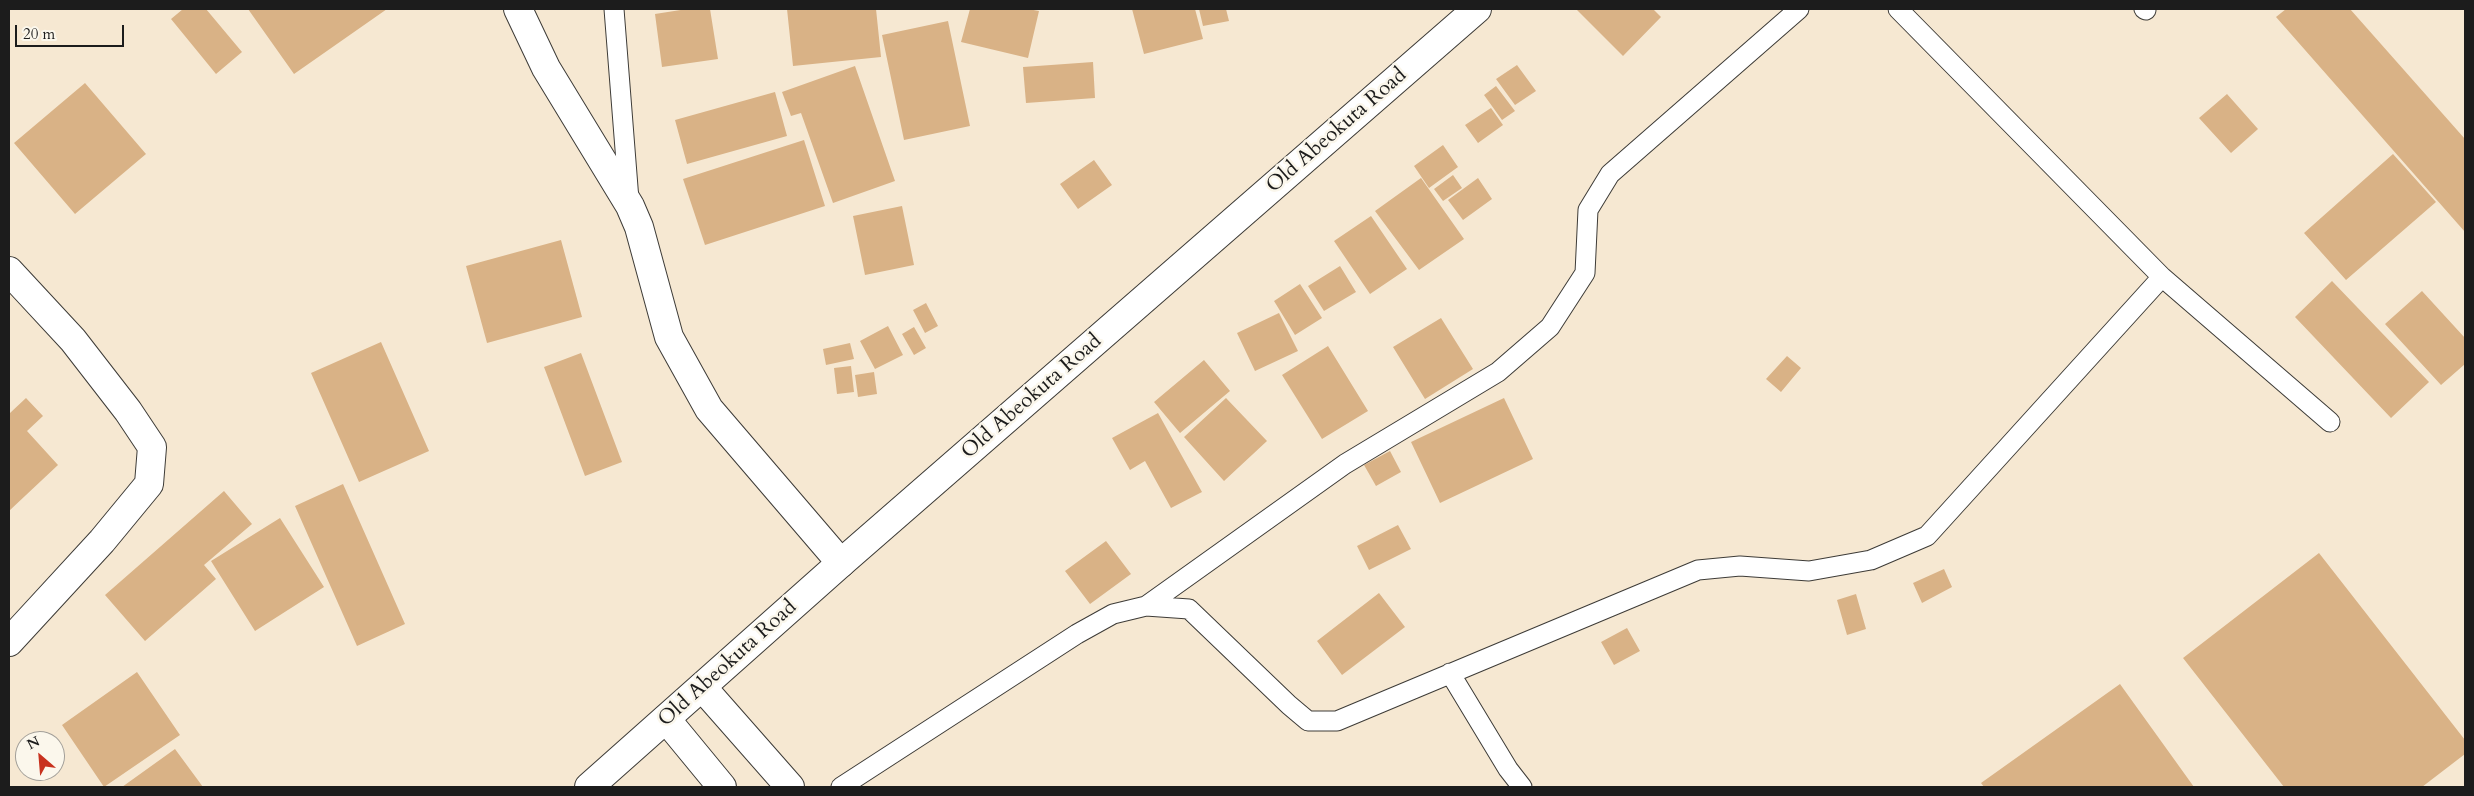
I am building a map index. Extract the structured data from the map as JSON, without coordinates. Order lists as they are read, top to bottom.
{
  "streets": {
    "main road": ["Old Abeokuta Road"]
  },
  "scale_bar": "20 m",
  "north": "top left"
}
